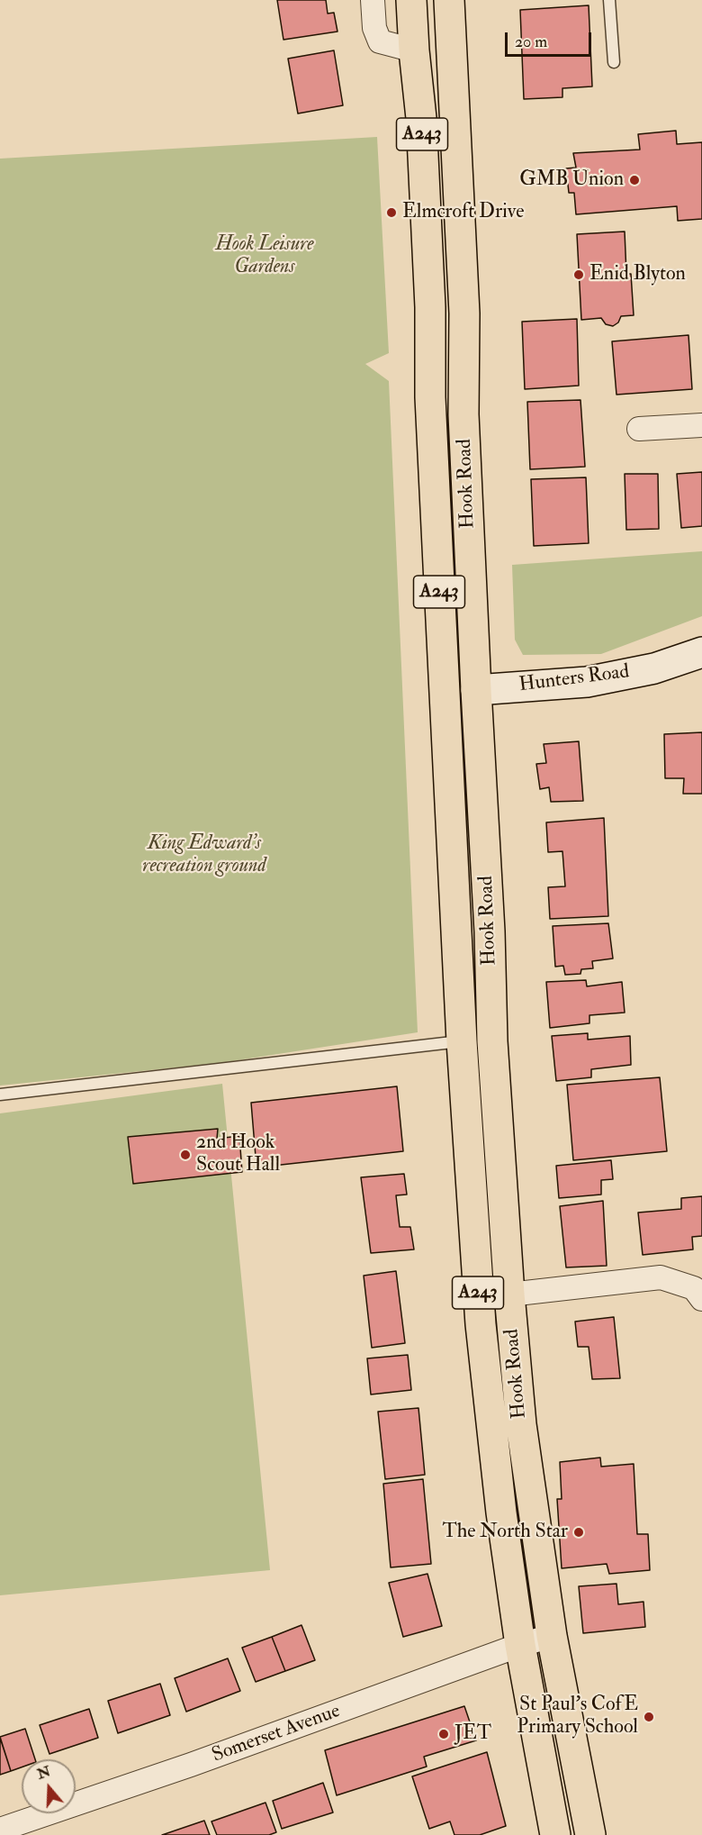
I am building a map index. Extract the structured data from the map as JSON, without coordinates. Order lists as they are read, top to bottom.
{
  "streets": {
    "highway": ["A243", "Hook Road"],
    "street": ["Hunters Road", "Somerset Avenue"]
  },
  "crossings": [
    ["Hook Road", "Hunters Road"],
    ["Hook Road", "Somerset Avenue"]
  ],
  "parks": ["Hook Leisure Gardens", "King Edward's recreation ground"],
  "places": [
    "GMB Union",
    "Elmcroft Drive",
    "Enid Blyton",
    "2nd Hook Scout Hall",
    "The North Star",
    "St Paul's CofE Primary School",
    "JET"
  ],
  "scale_bar": "20 m",
  "north": "top"
}
